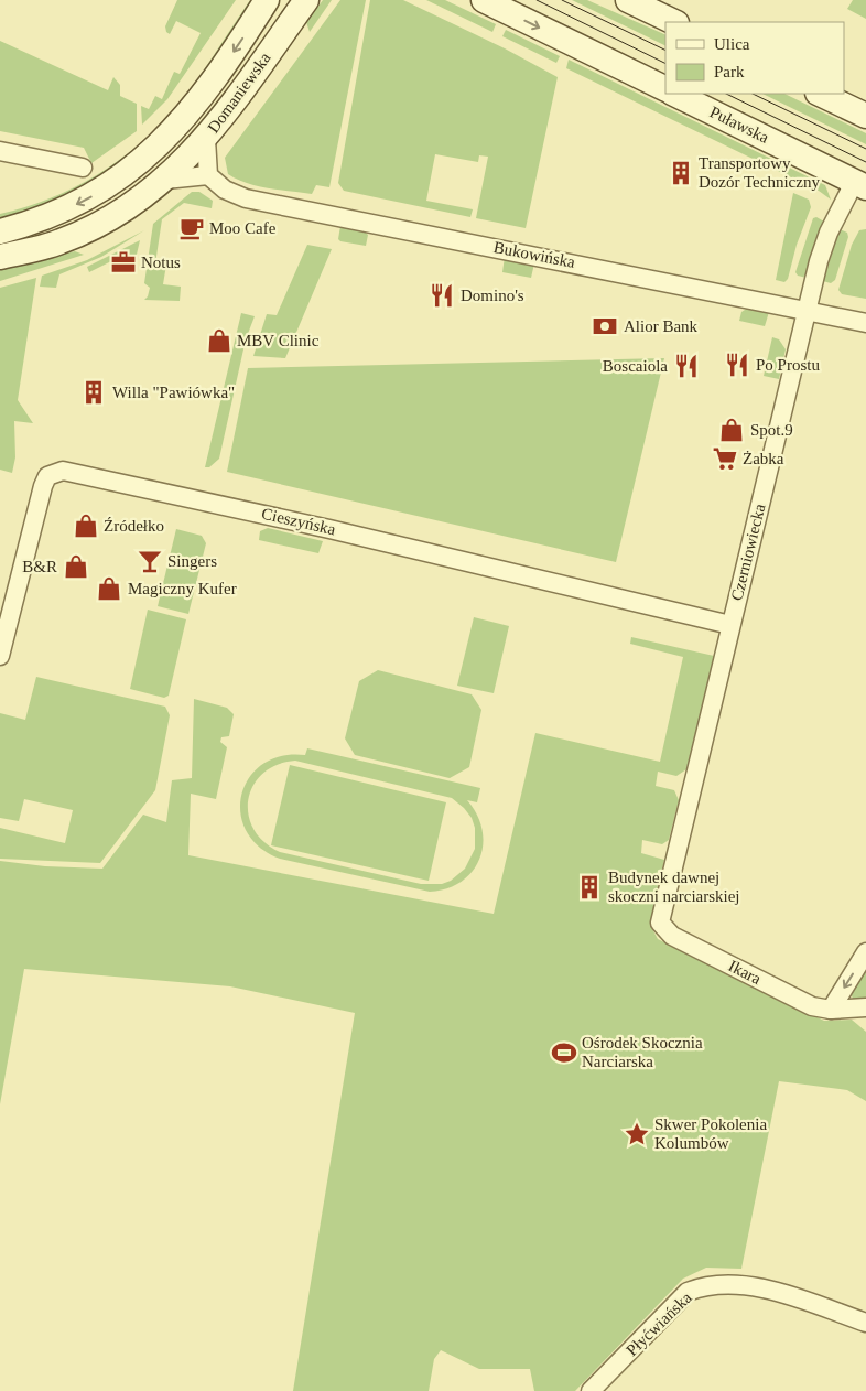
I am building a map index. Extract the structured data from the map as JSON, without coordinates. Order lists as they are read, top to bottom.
{
  "streets": {
    "street": [
      "Domaniewska",
      "Puławska",
      "Bukowińska",
      "Cieszyńska",
      "Czerniowiecka",
      "Ikara",
      "Płyćwiańska"
    ]
  },
  "crossings": [
    ["Puławska", "Czerniowiecka"],
    ["Bukowińska", "Czerniowiecka"],
    ["Cieszyńska", "Czerniowiecka"],
    ["Czerniowiecka", "Ikara"]
  ],
  "places": {
    "building": ["Transportowy Dozór Techniczny", "Willa \"Pawiówka\"", "Budynek dawnej skoczni narciarskiej"],
    "cafe": ["Moo Cafe"],
    "office": ["Notus"],
    "restaurant": ["Domino's", "Po Prostu", "Boscaiola"],
    "bank": ["Alior Bank"],
    "shop": [
      "MBV Clinic",
      "Spot.9",
      "Źródełko",
      "B&R",
      "Magiczny Kufer"
    ],
    "supermarket": ["Żabka"],
    "bar": ["Singers"],
    "sports": ["Ośrodek Skocznia Narciarska"],
    "place": ["Skwer Pokolenia Kolumbów"]
  },
  "legend": ["Ulica", "Park"]
}
